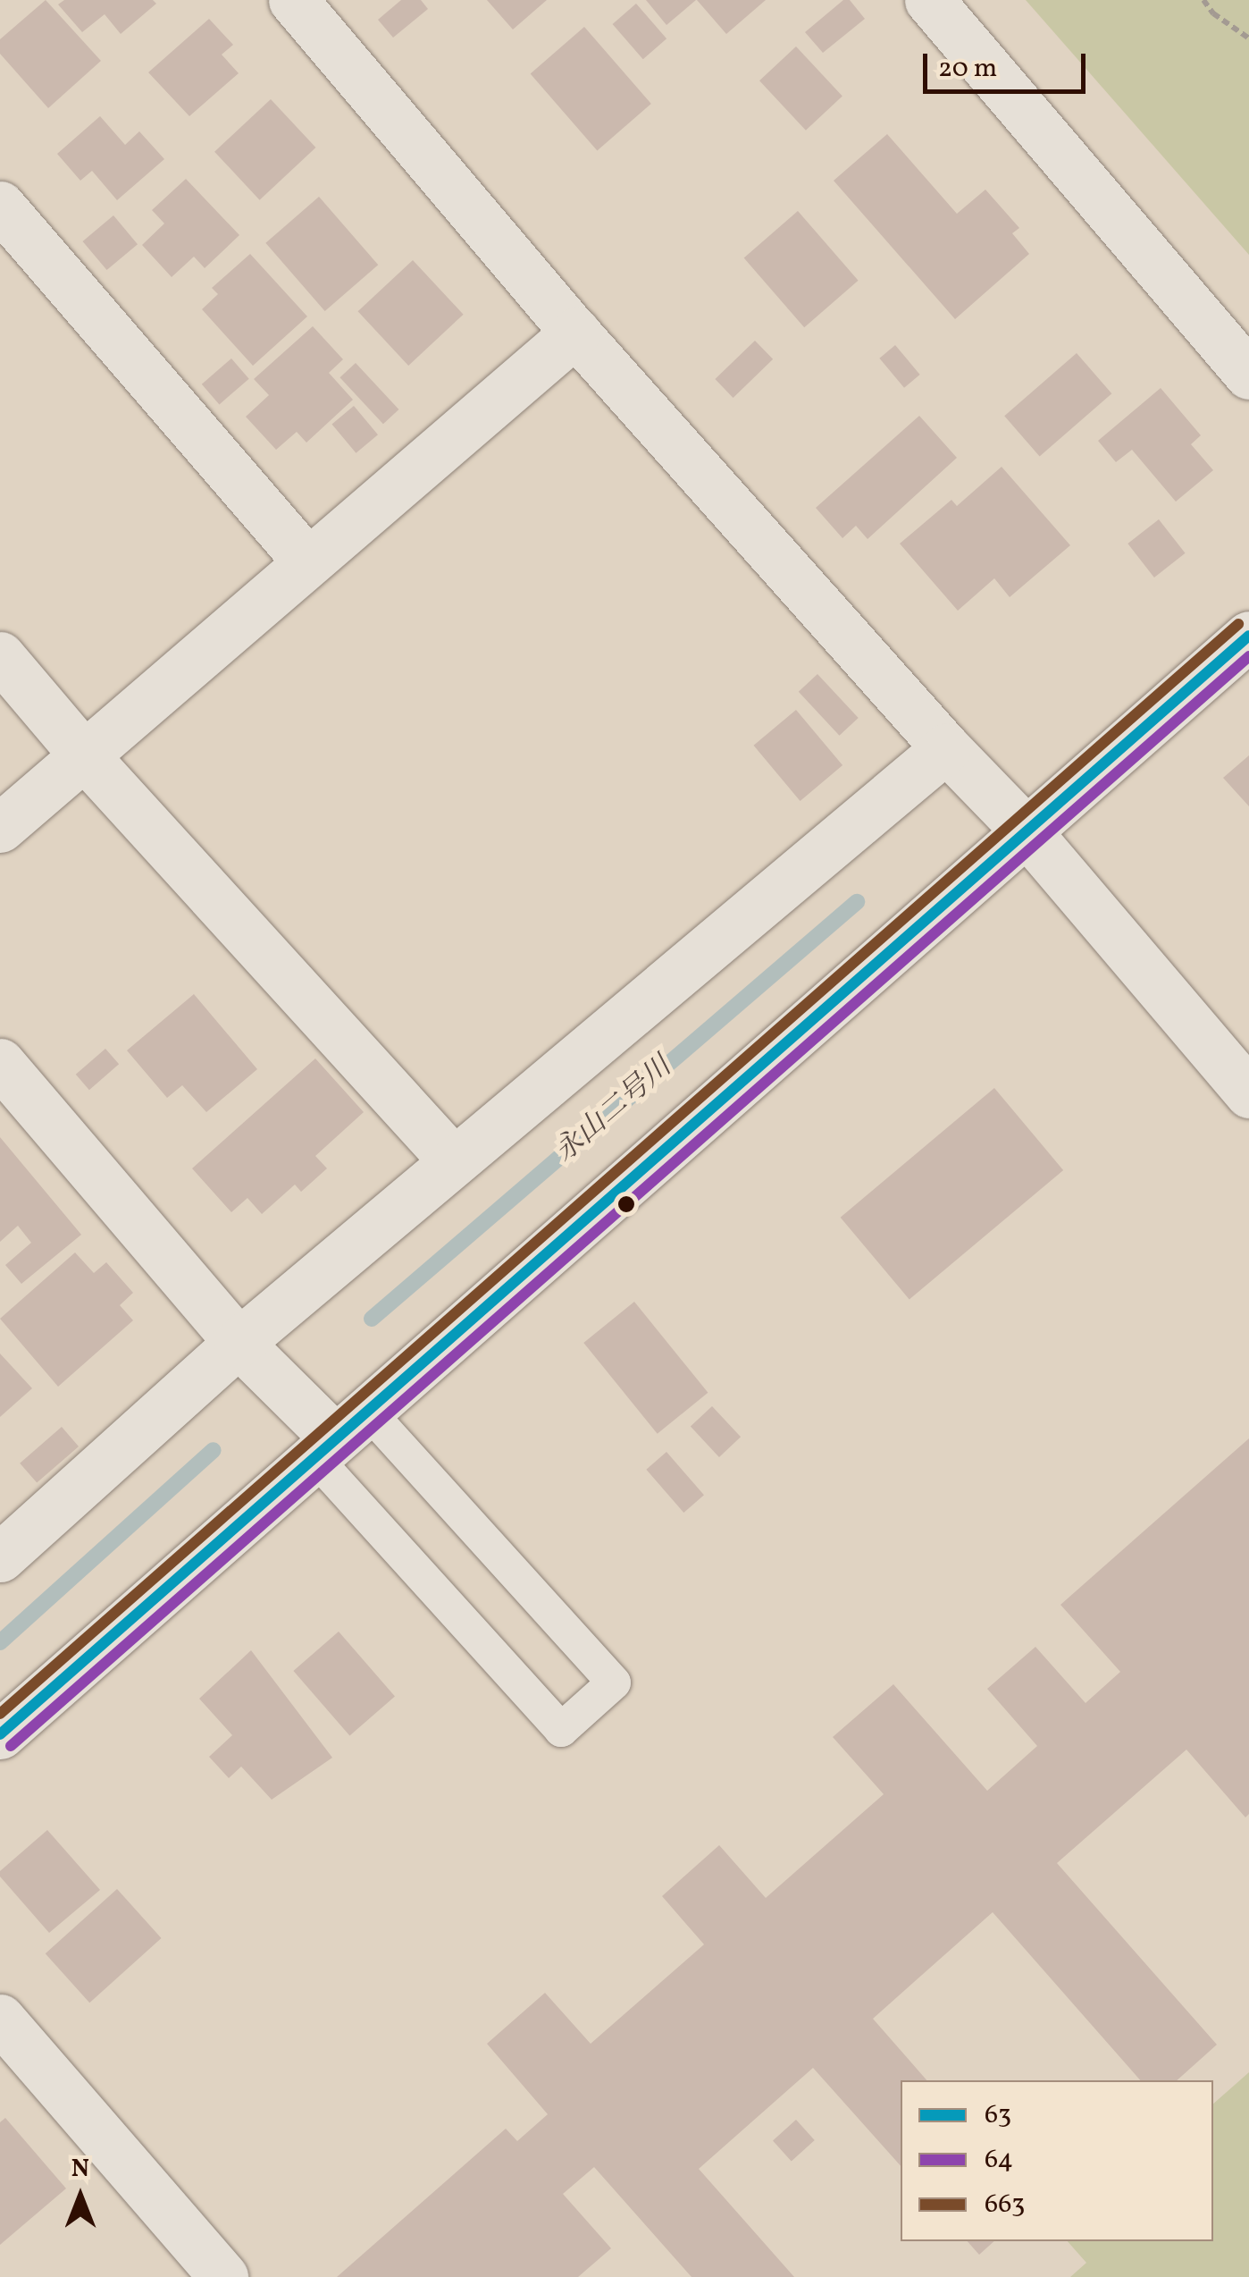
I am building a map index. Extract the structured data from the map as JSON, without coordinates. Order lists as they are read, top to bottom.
{
  "water": ["永山二号川"],
  "lines": ["transit line 663", "transit line 63", "transit line 64"],
  "legend": ["63", "64", "663"],
  "scale_bar": "20 m",
  "north": "top"
}
